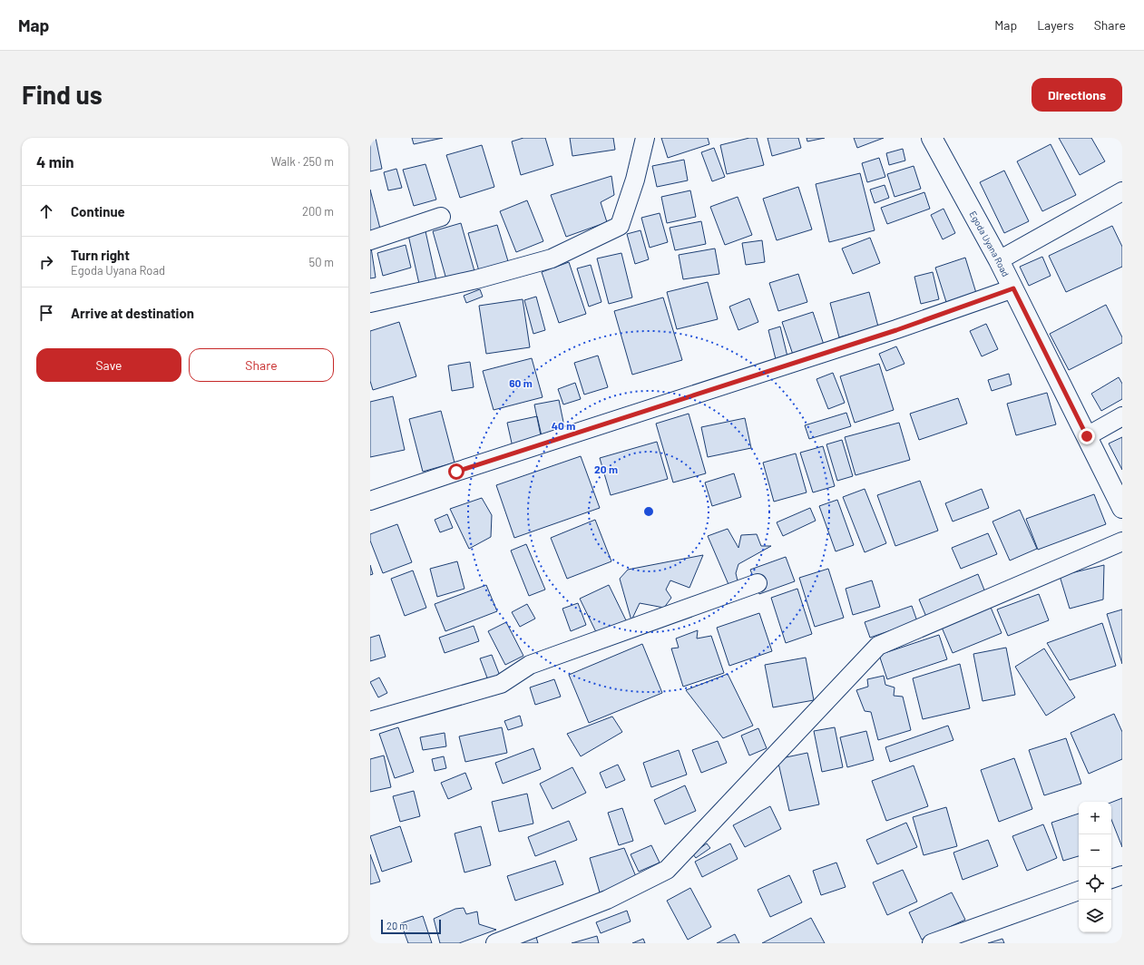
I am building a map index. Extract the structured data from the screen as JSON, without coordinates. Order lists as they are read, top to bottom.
{
  "streets": {
    "main road": ["Egoda Uyana Road"]
  },
  "scale_bar": "20 m",
  "page": {
    "header": "Map",
    "nav": ["Map", "Layers", "Share"],
    "buttons": [
      "Directions",
      ["Save", "Share"]
    ],
    "title": "Find us",
    "heading": ["4 min", "Walk · 250 m"],
    "list": [
      ["Continue", "200 m"],
      ["Turn right", "Egoda Uyana Road", "50 m"],
      "Arrive at destination"
    ],
    "map_buttons": ["+", "−"],
    "scale": "20 m"
  },
  "rings": ["60 m", "40 m", "20 m"]
}
